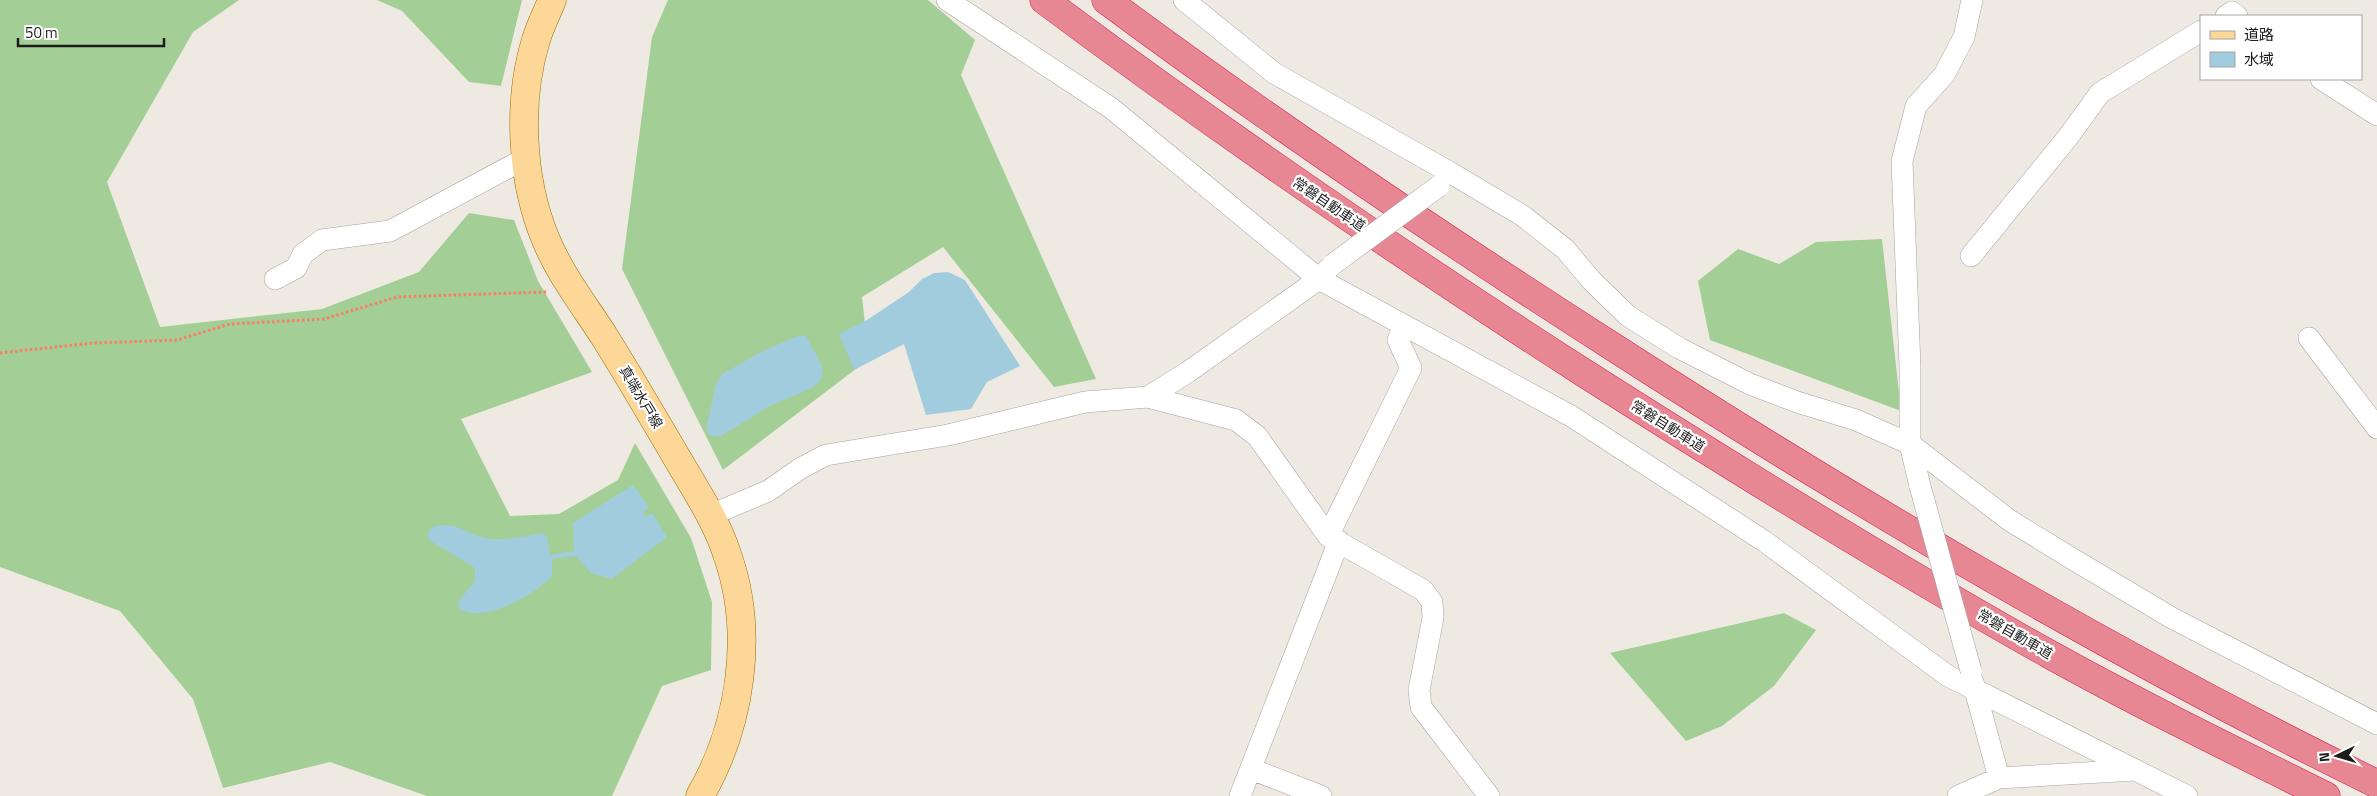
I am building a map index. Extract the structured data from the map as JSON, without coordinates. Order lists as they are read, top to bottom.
{
  "streets": {
    "highway": ["常磐自動車道"],
    "main road": ["真端水戸線"]
  },
  "legend": ["道路", "水域"],
  "scale_bar": "50 m",
  "north": "left"
}
